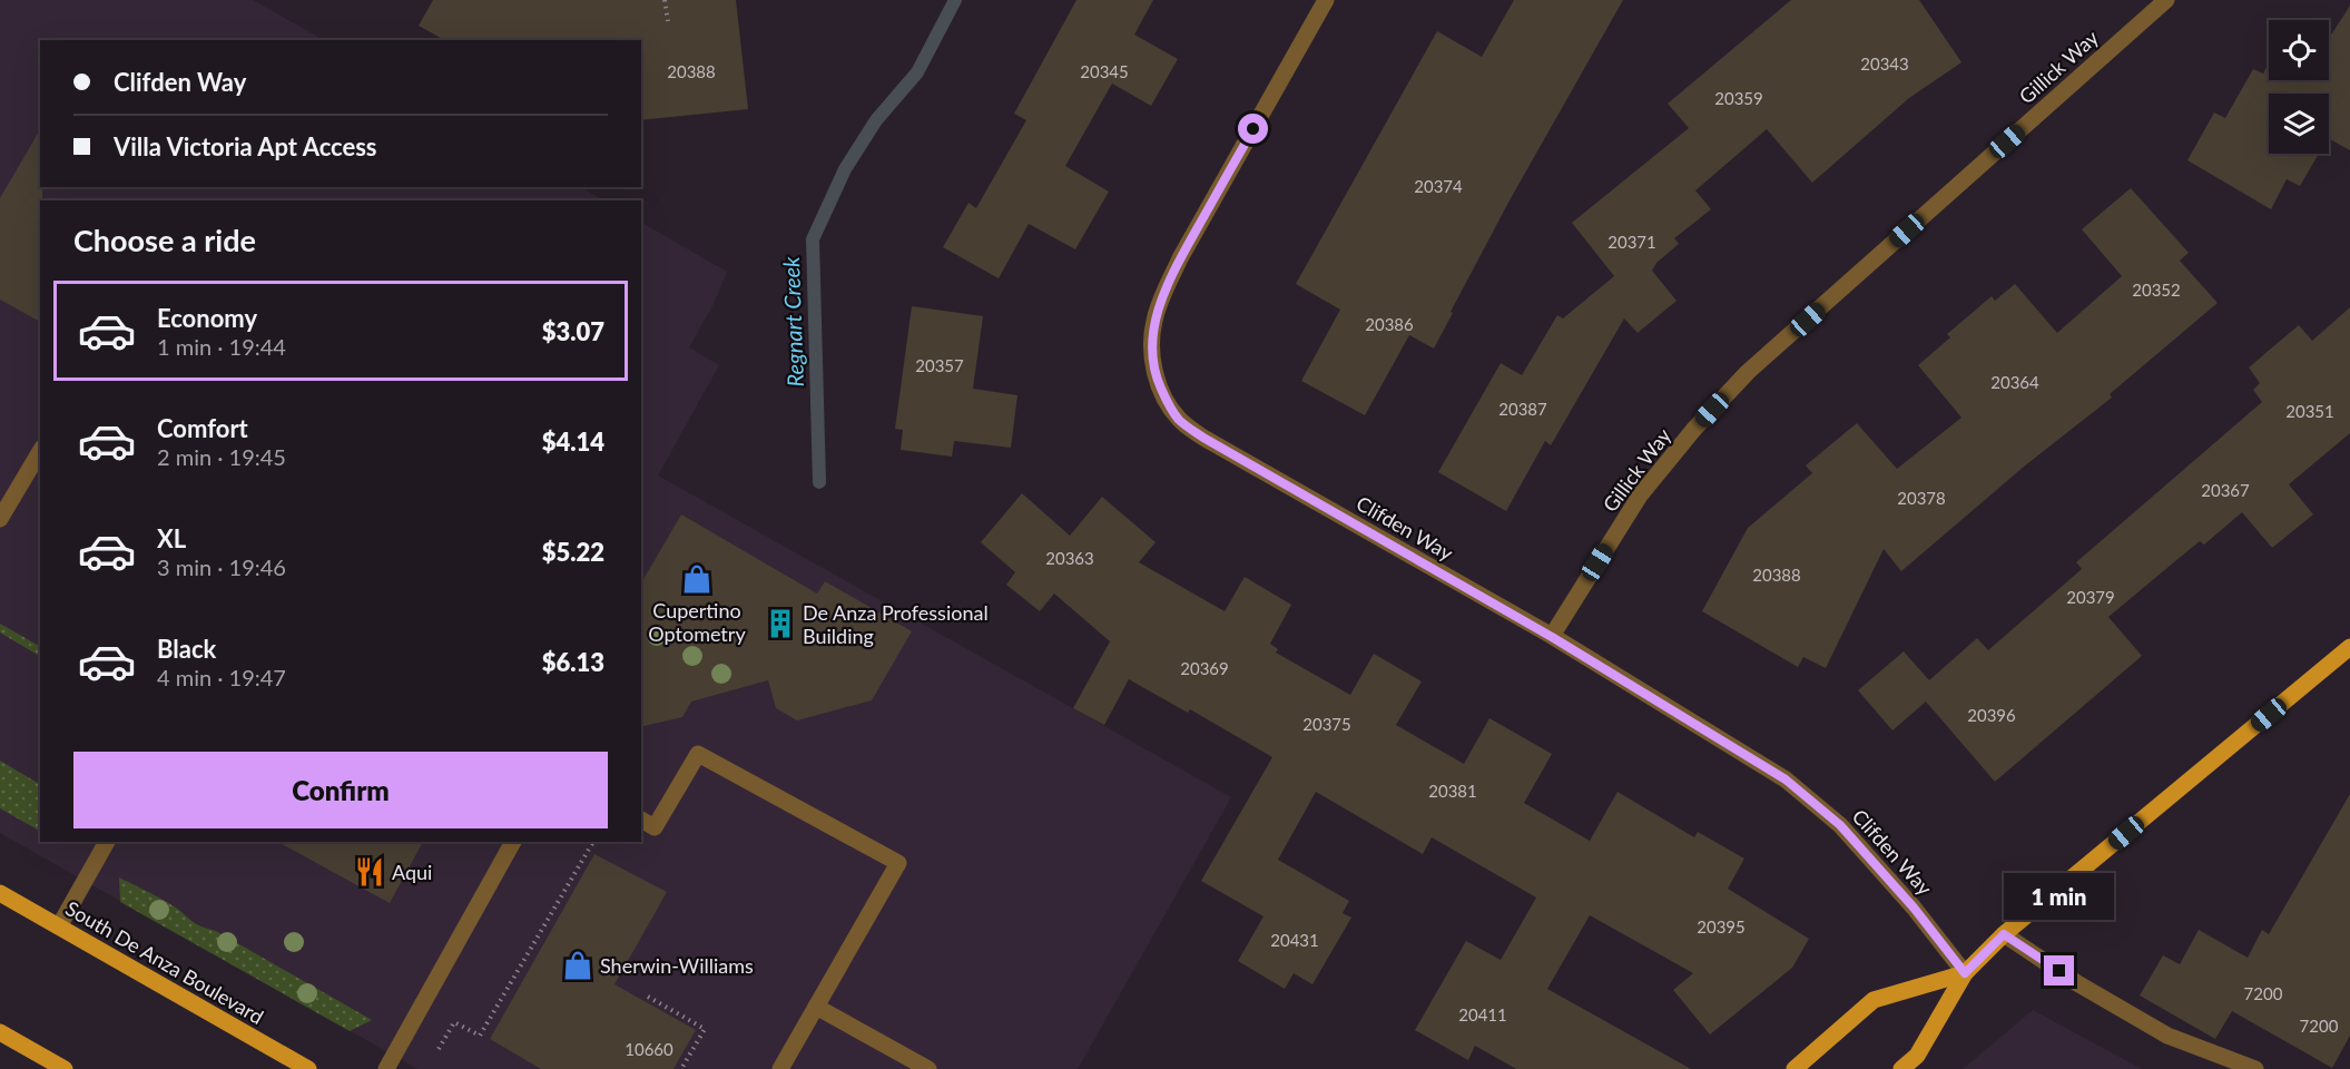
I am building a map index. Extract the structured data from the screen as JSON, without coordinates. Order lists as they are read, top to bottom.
{
  "streets": {
    "main road": ["South De Anza Boulevard"],
    "street": ["Gillick Way", "Clifden Way"]
  },
  "crossings": [
    ["Gillick Way", "Clifden Way"]
  ],
  "water": ["Regnart Creek"],
  "places": {
    "shop": ["Cupertino Optometry", "Sherwin-Williams"],
    "building": ["De Anza Professional Building"],
    "restaurant": ["Aqui"]
  },
  "house_numbers": [
    "20343",
    "20388",
    "20345",
    "20359",
    "20374",
    "20371",
    "20352",
    "20386",
    "20357",
    "20364",
    "20387",
    "20351",
    "20367",
    "20378",
    "20363",
    "20388",
    "20379",
    "20369",
    "20396",
    "20375",
    "20381",
    "20395",
    "20431",
    "7200",
    "20411",
    "7200",
    "10660"
  ],
  "page": {
    "banner": ["Clifden Way", "Villa Victoria Apt Access"],
    "heading": "Choose a ride",
    "list": [
      {
        "name": "Economy",
        "note": "1 min · 19:44",
        "value": "$3.07"
      },
      {
        "name": "Comfort",
        "note": "2 min · 19:45",
        "value": "$4.14"
      },
      {
        "name": "XL",
        "note": "3 min · 19:46",
        "value": "$5.22"
      },
      {
        "name": "Black",
        "note": "4 min · 19:47",
        "value": "$6.13"
      }
    ],
    "buttons": "Confirm",
    "bubble": "1 min"
  }
}
